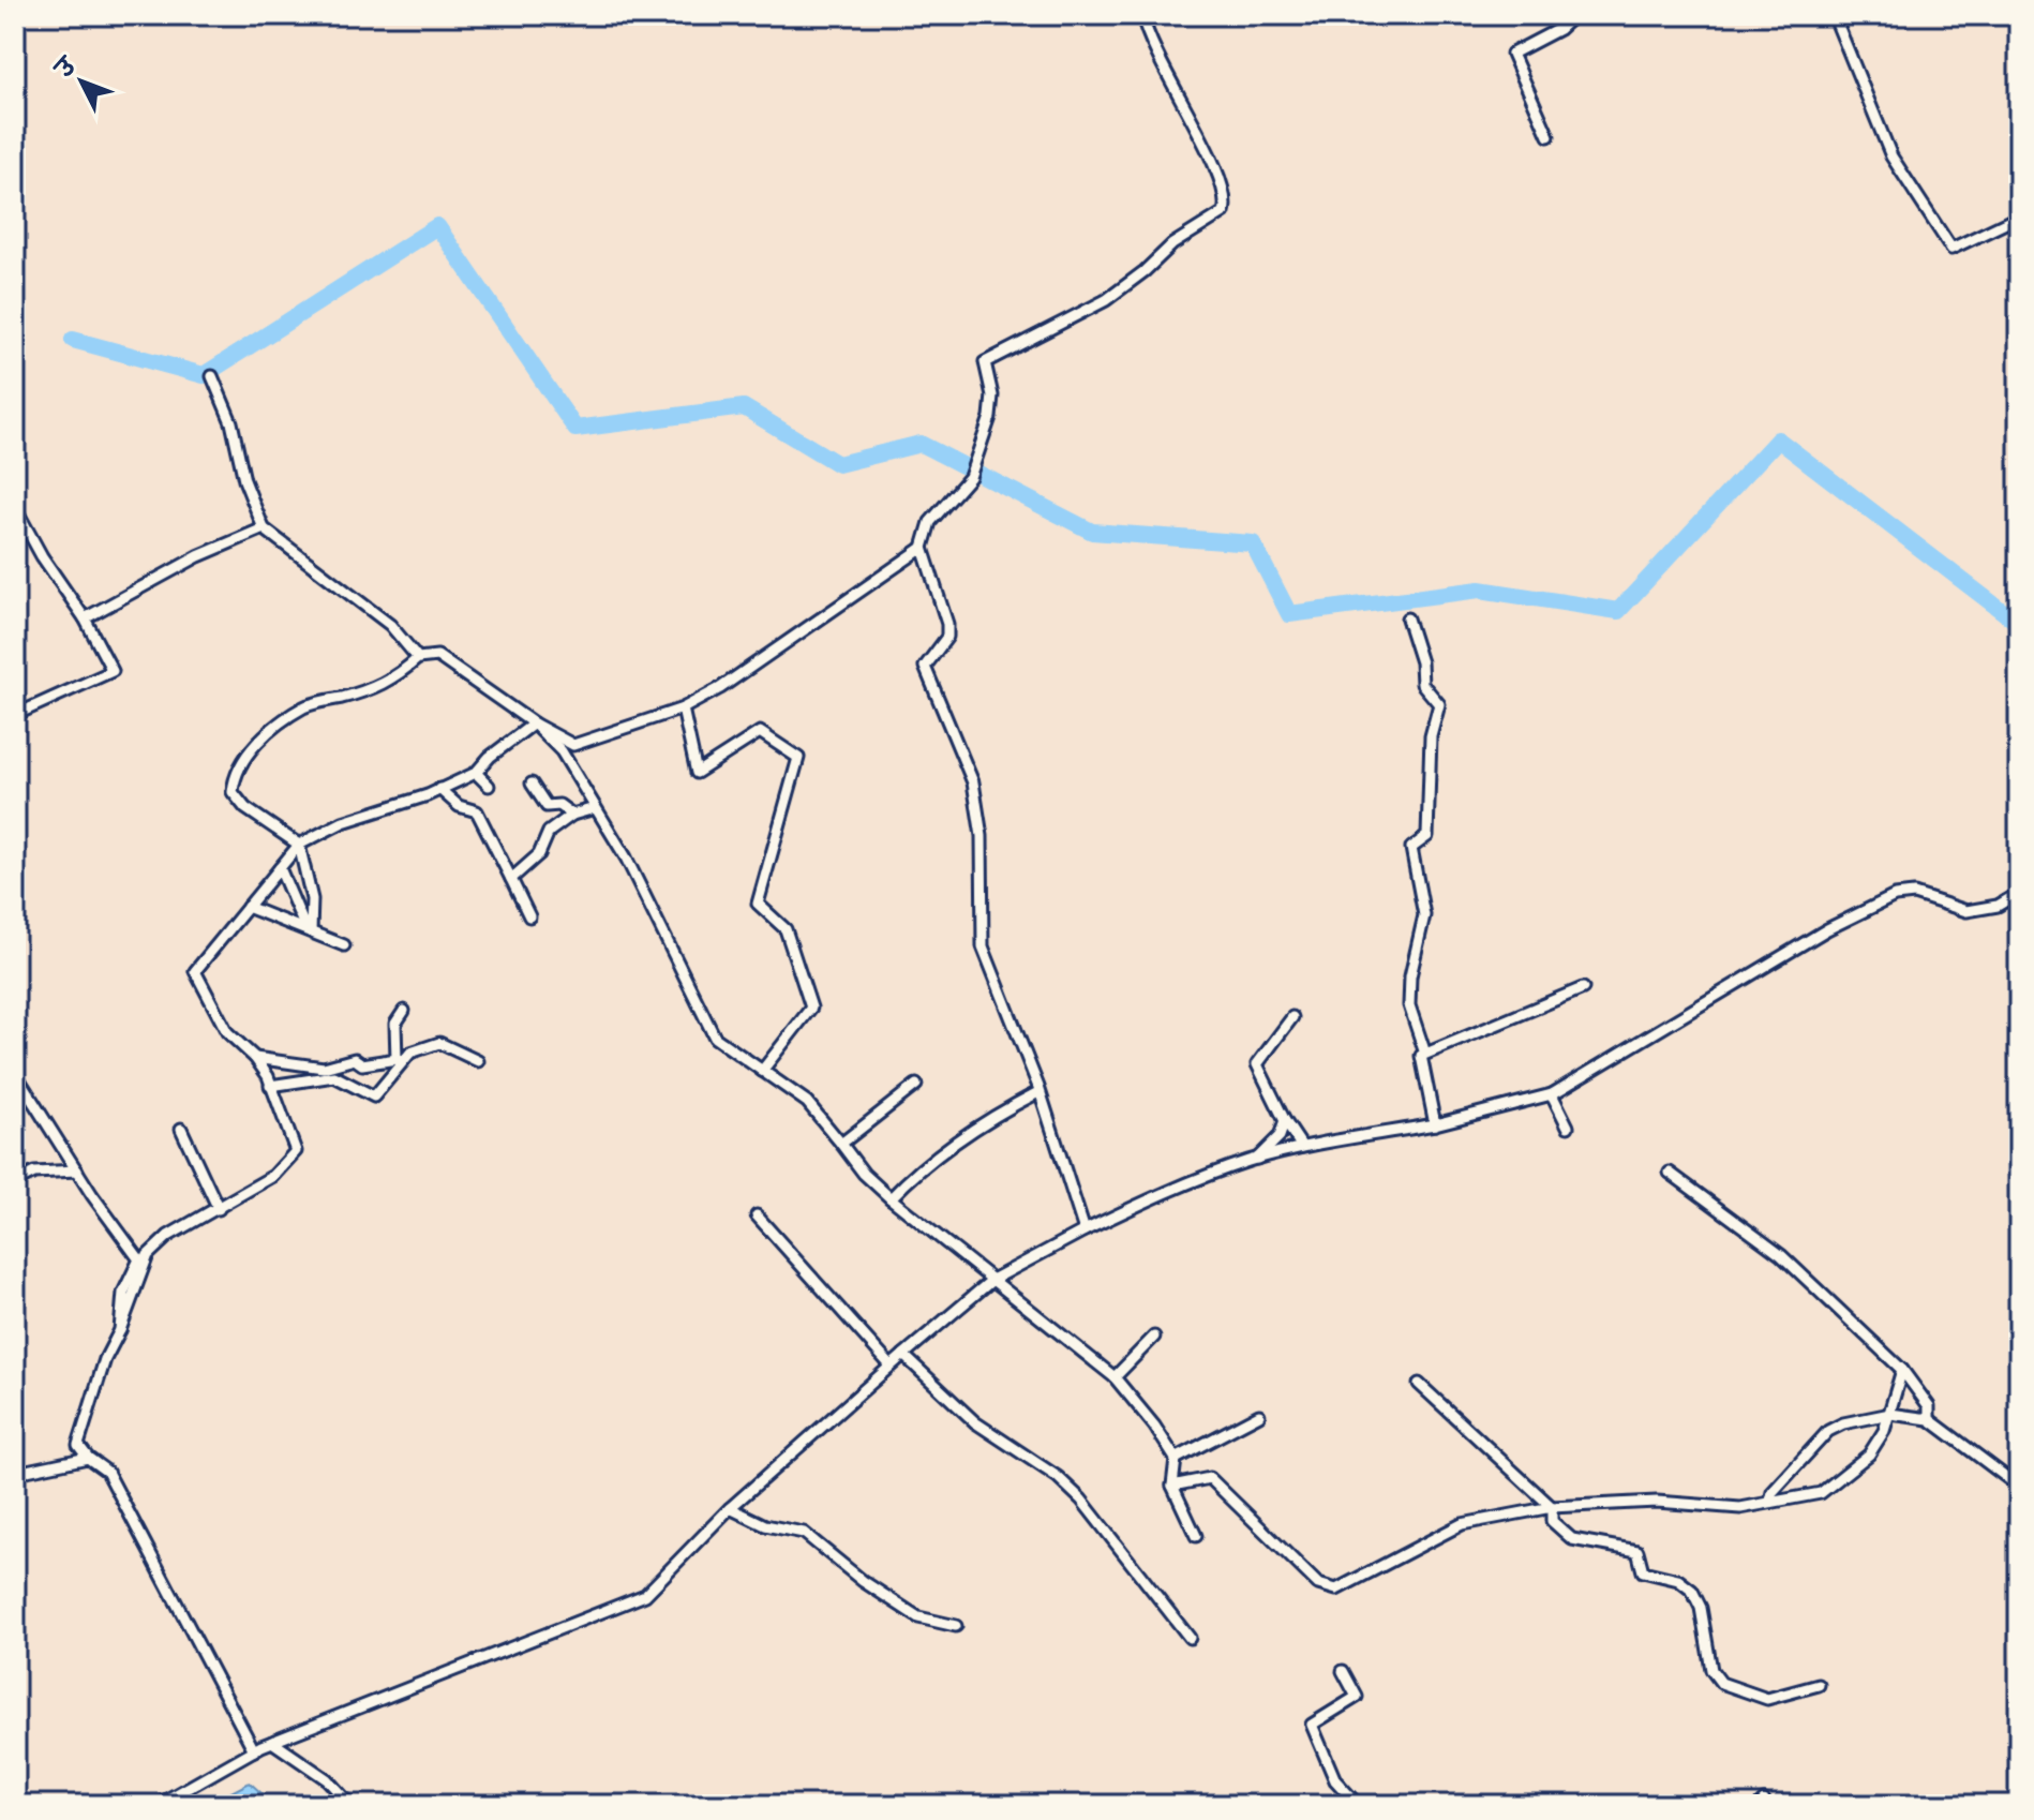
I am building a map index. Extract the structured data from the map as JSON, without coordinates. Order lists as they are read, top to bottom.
{
  "north": "top left"
}
